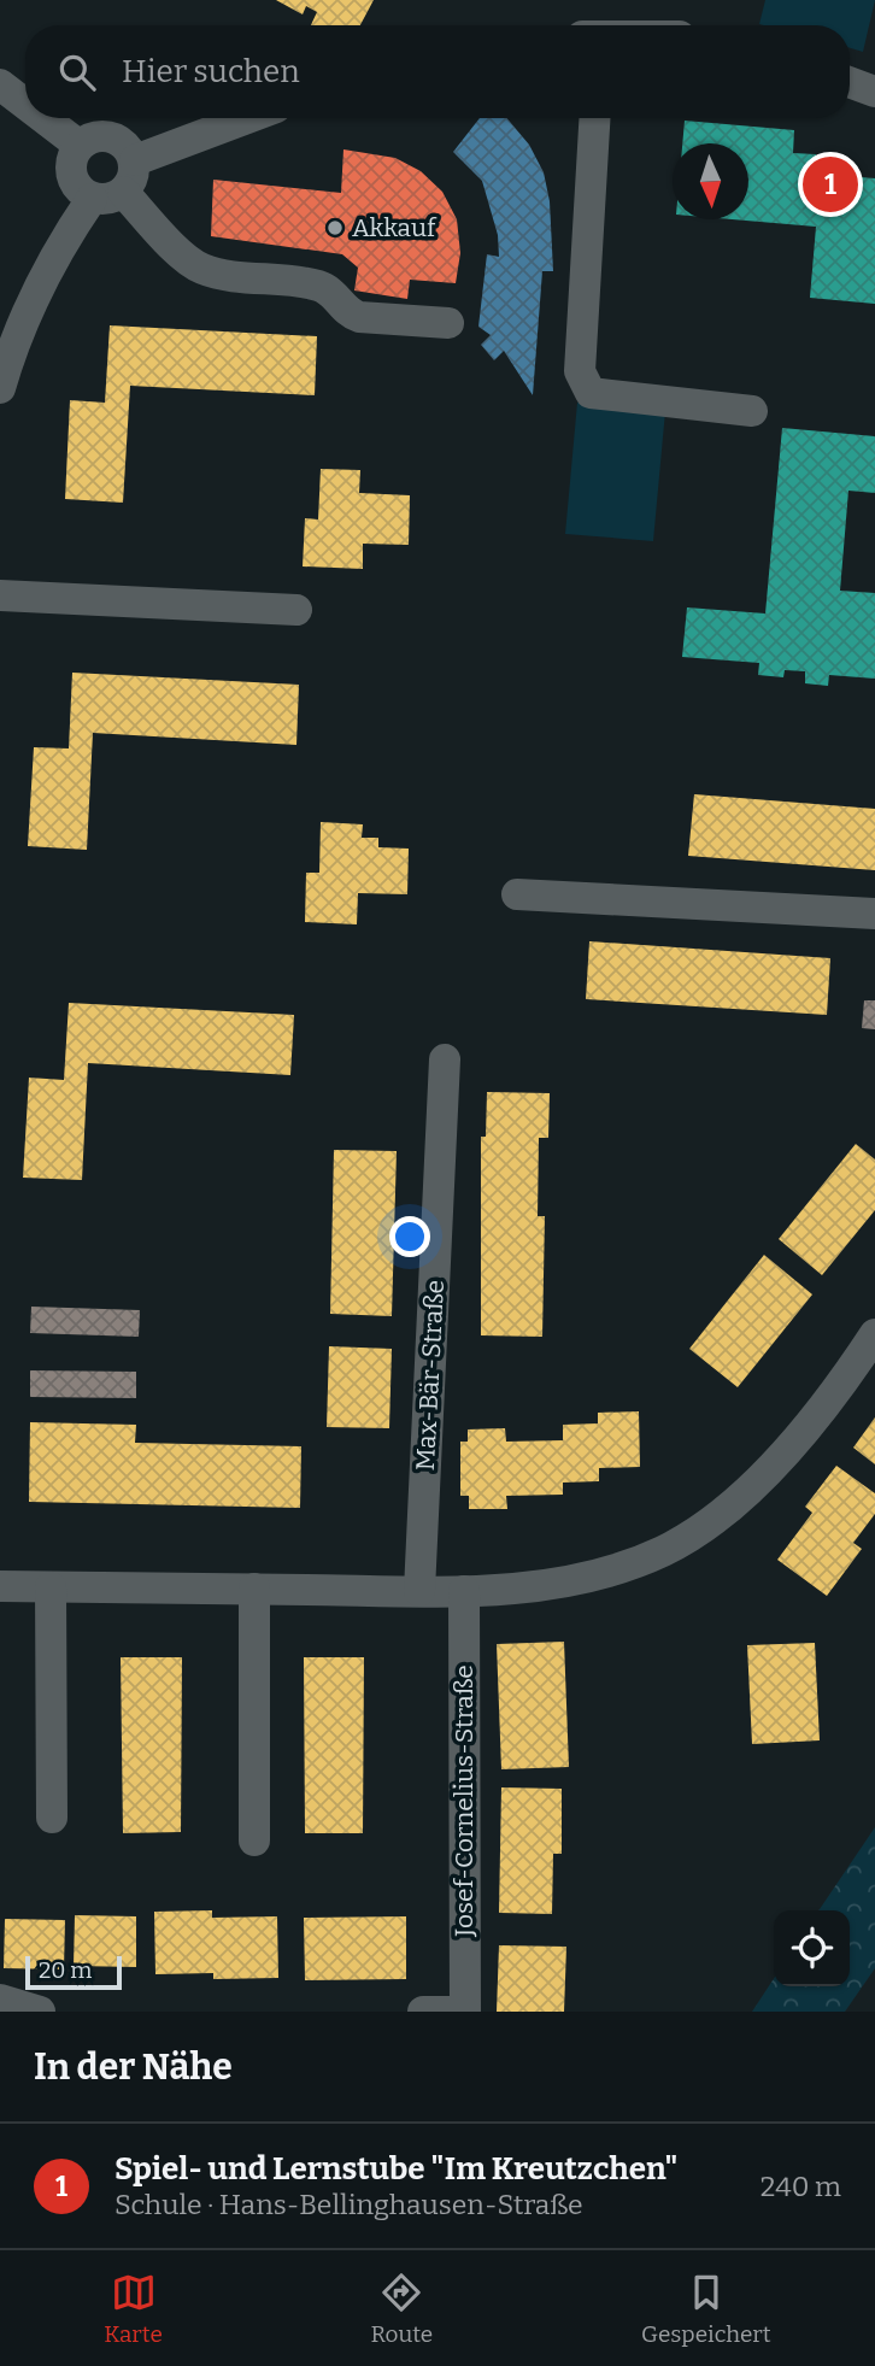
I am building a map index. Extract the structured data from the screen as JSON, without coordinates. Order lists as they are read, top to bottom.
{
  "streets": {
    "street": ["Max-Bär-Straße", "Josef-Cornelius-Straße"]
  },
  "places": ["Akkauf"],
  "scale_bar": "20 m",
  "north": "bottom",
  "page": {
    "search": "Hier suchen",
    "pins": "1",
    "scale": "20 m",
    "heading": "In der Nähe",
    "list": [
      {
        "mark": "1",
        "name": "Spiel- und Lernstube \"Im Kreutzchen\"",
        "note": "Schule · Hans-Bellinghausen-Straße",
        "value": "240 m"
      }
    ],
    "nav": ["Karte", "Route", "Gespeichert"]
  }
}
